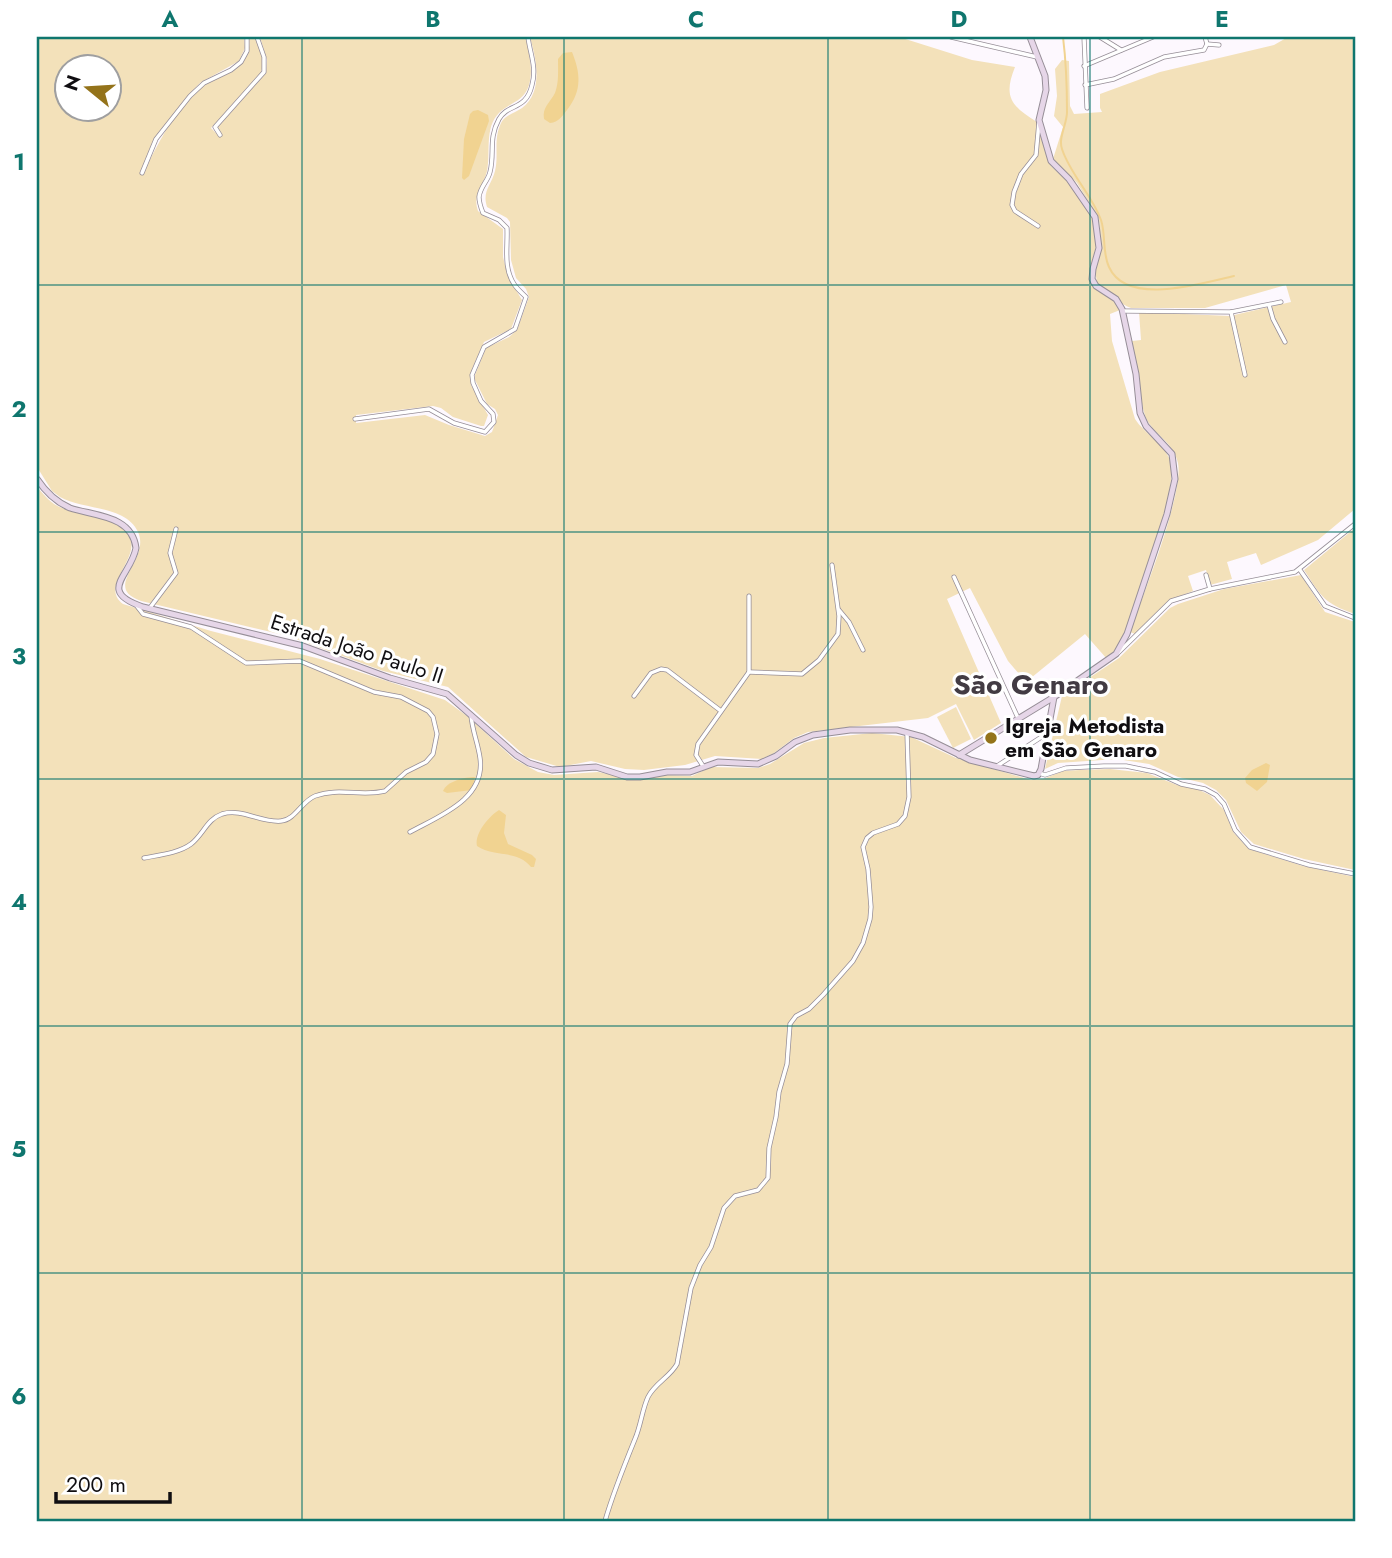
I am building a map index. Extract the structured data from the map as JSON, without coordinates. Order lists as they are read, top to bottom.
{
  "streets": {
    "street": ["Estrada João Paulo II"]
  },
  "districts": ["São Genaro"],
  "places": ["Igreja Metodista em São Genaro"],
  "scale_bar": "200 m",
  "north": "left",
  "grid": {
    "columns": [
      "A",
      "B",
      "C",
      "D",
      "E"
    ],
    "rows": [
      "1",
      "2",
      "3",
      "4",
      "5",
      "6"
    ]
  }
}
